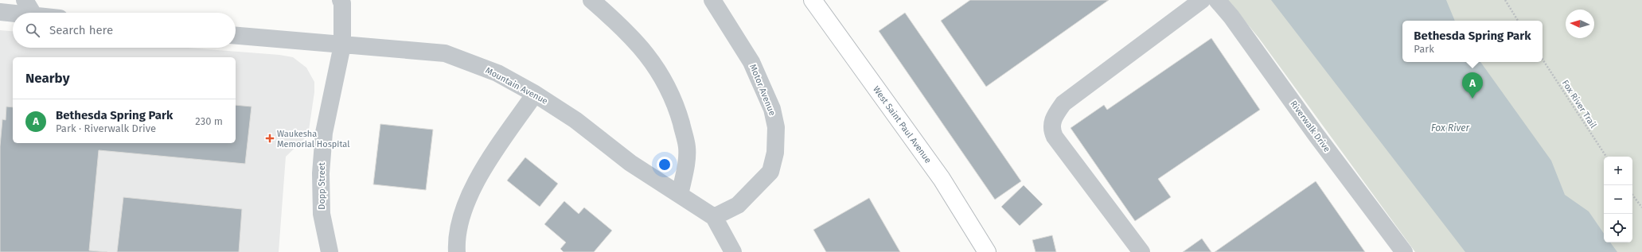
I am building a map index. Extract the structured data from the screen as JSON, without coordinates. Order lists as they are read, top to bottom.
{
  "streets": {
    "main road": ["West Saint Paul Avenue"],
    "street": [
      "Mountain Avenue",
      "Motor Avenue",
      "Riverwalk Drive",
      "Dopp Street"
    ],
    "path": ["Fox River Trail"]
  },
  "crossings": [
    ["Mountain Avenue", "Motor Avenue"],
    ["Mountain Avenue", "Dopp Street"]
  ],
  "water": ["Fox River"],
  "places": {
    "health": ["Waukesha Memorial Hospital"]
  },
  "north": "left",
  "page": {
    "search": "Search here",
    "popup": ["Bethesda Spring Park", "Park"],
    "heading": "Nearby",
    "pins": "A",
    "list": [
      {
        "mark": "A",
        "name": "Bethesda Spring Park",
        "note": "Park · Riverwalk Drive",
        "value": "230 m"
      }
    ],
    "map_buttons": ["+", "−"]
  }
}
